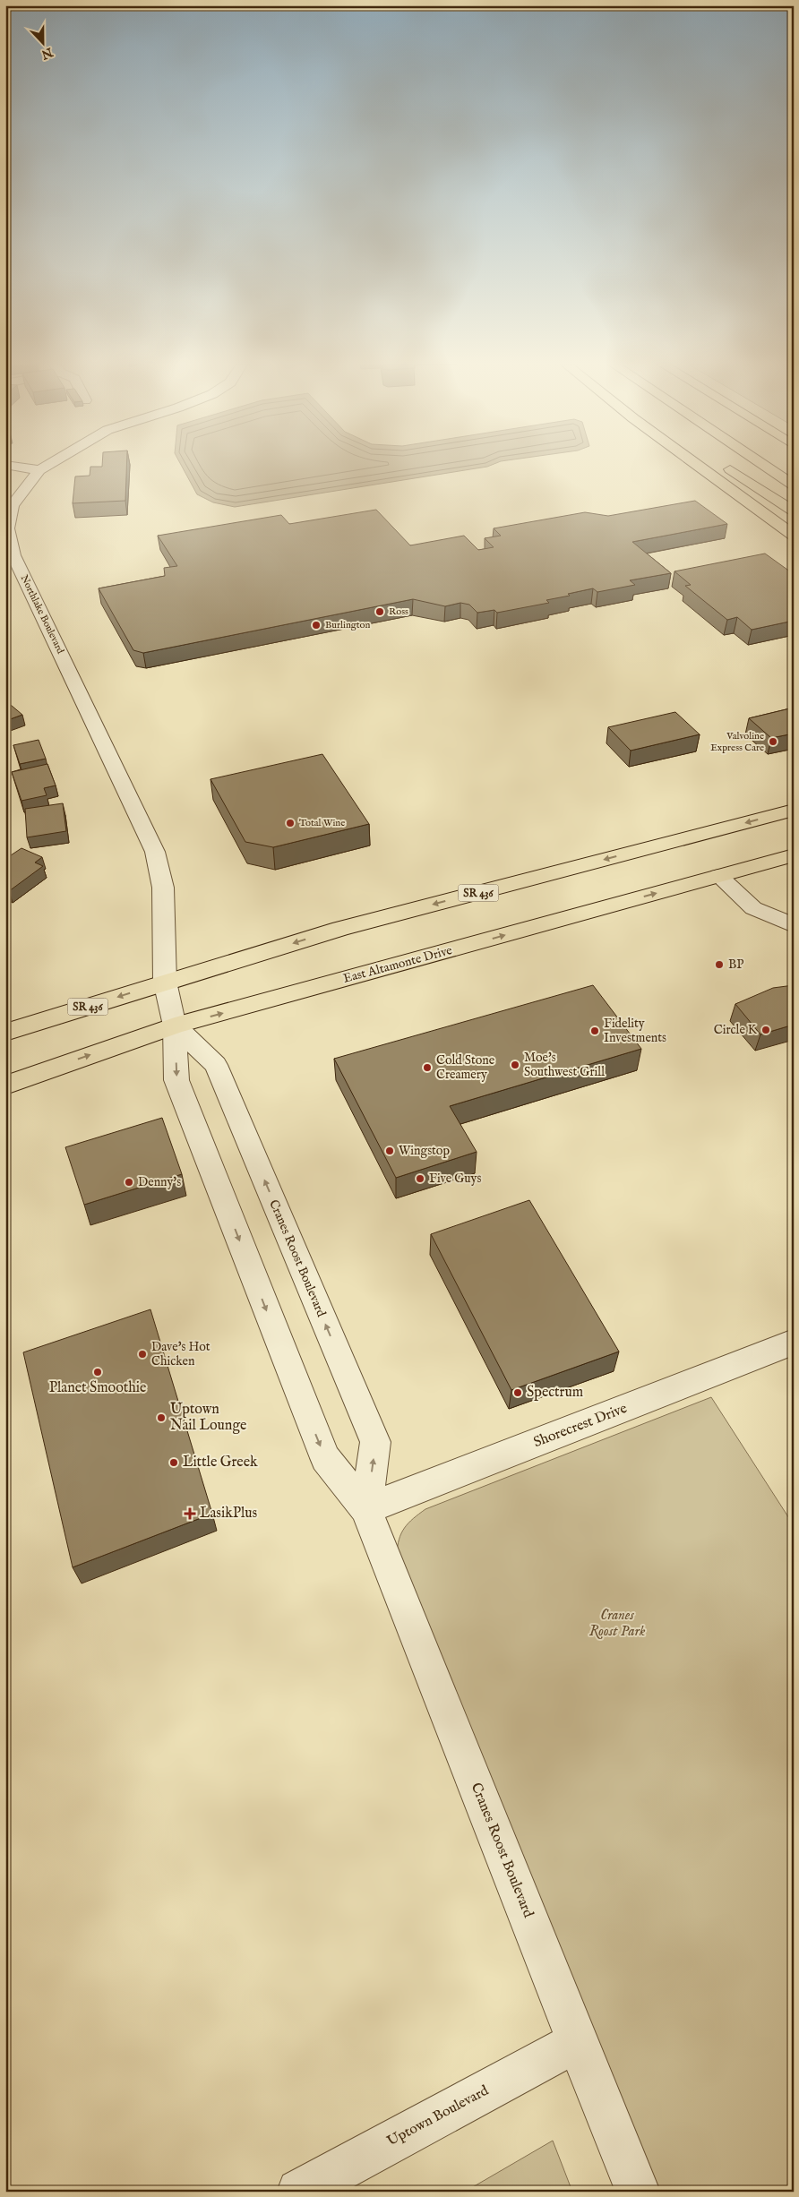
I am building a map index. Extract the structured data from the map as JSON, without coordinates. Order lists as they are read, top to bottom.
{
  "streets": {
    "main road": ["SR 436", "East Altamonte Drive"],
    "street": [
      "Northlake Boulevard",
      "Cranes Roost Boulevard",
      "Shorecrest Drive",
      "Uptown Boulevard"
    ]
  },
  "crossings": [
    ["Northlake Boulevard", "SR 436"],
    ["Northlake Boulevard", "Cranes Roost Boulevard"],
    ["SR 436", "Cranes Roost Boulevard"],
    ["East Altamonte Drive", "Cranes Roost Boulevard"],
    ["Cranes Roost Boulevard", "Shorecrest Drive"],
    ["Cranes Roost Boulevard", "Uptown Boulevard"]
  ],
  "parks": ["Cranes Roost Park"],
  "places": {
    "other": [
      "Ross",
      "Burlington",
      "Valvoline Express Care",
      "Total Wine",
      "BP",
      "Circle K",
      "Fidelity Investments",
      "Moe's Southwest Grill",
      "Cold Stone Creamery",
      "Wingstop",
      "Five Guys",
      "Denny's",
      "Dave's Hot Chicken",
      "Planet Smoothie",
      "Spectrum",
      "Uptown Nail Lounge",
      "Little Greek"
    ],
    "health": ["LasikPlus"]
  },
  "north": "bottom"
}
